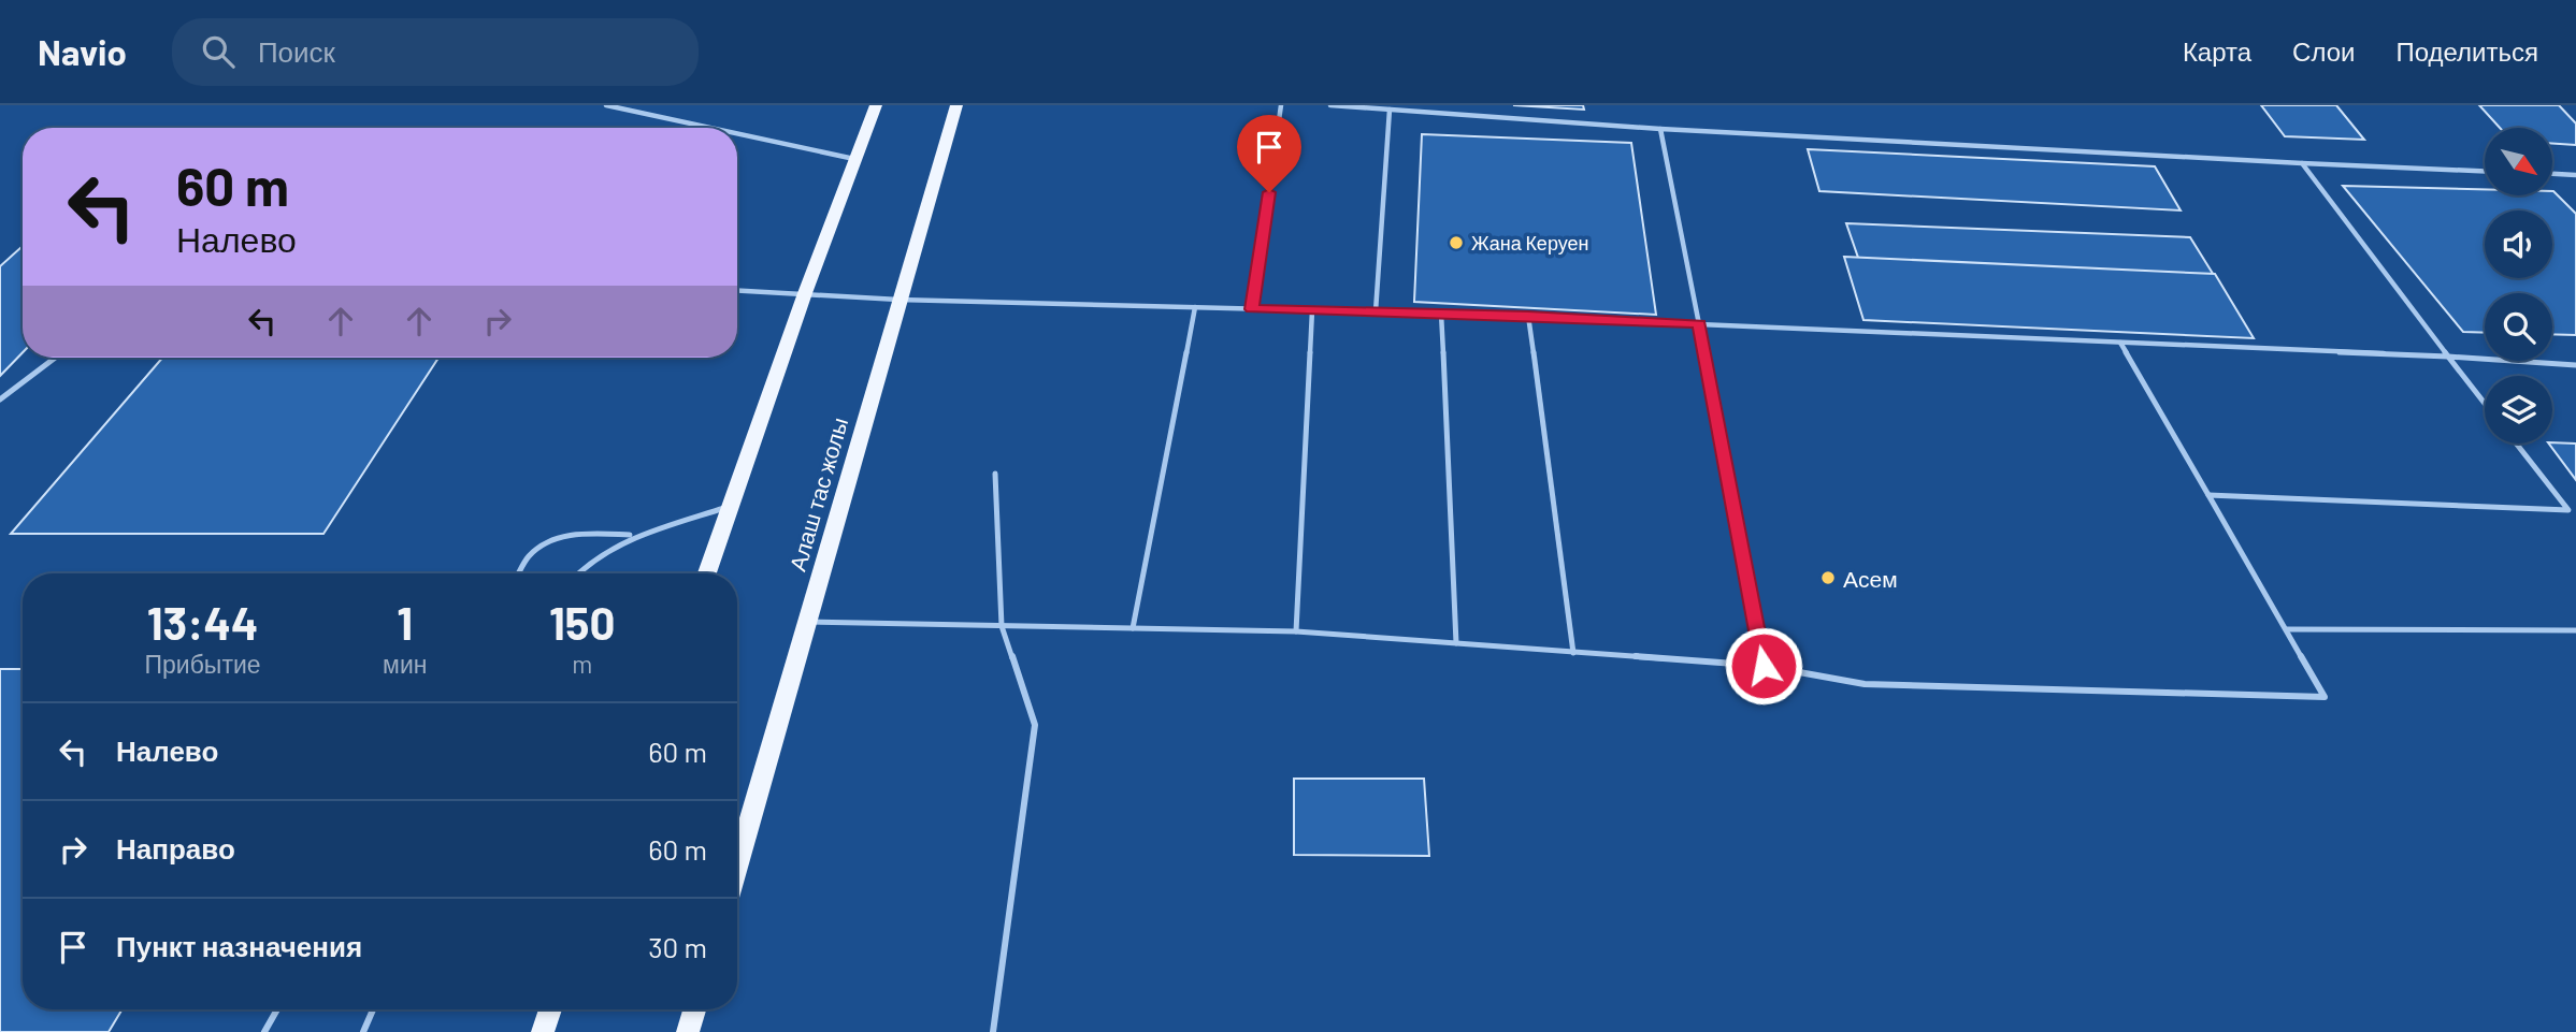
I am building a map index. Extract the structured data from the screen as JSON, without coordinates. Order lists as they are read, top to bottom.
{
  "streets": {
    "main road": ["Алаш тас жолы"]
  },
  "places": ["Жана Керуен", "Асем"],
  "north": "bottom right",
  "page": {
    "header": "Navio",
    "search": "Поиск",
    "nav": ["Карта", "Слои", "Поделиться"],
    "turn": ["60 m", "Налево"],
    "eta": [
      "13:44",
      "Прибытие",
      "1",
      "мин",
      "150",
      "m"
    ],
    "list": [
      {
        "name": "Налево",
        "value": "60 m"
      },
      {
        "name": "Направо",
        "value": "60 m"
      },
      {
        "name": "Пункт назначения",
        "value": "30 m"
      }
    ]
  }
}
